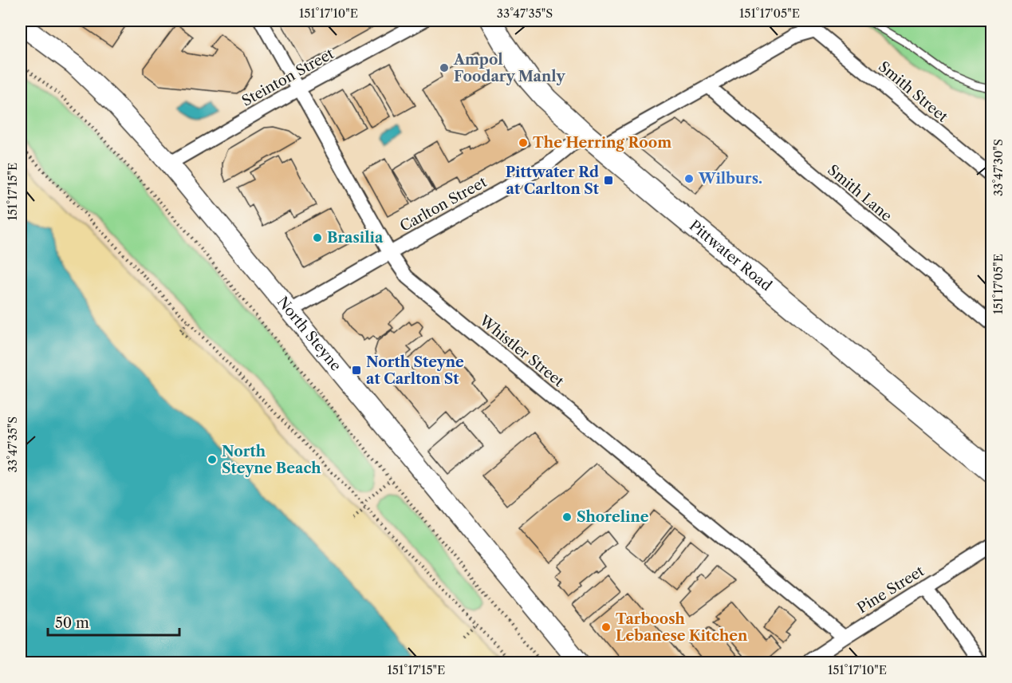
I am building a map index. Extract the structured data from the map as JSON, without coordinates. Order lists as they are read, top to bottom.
{
  "streets": {
    "main road": ["Pittwater Road", "North Steyne"],
    "street": [
      "Steinton Street",
      "Smith Street",
      "Smith Lane",
      "Carlton Street",
      "Whistler Street",
      "Pine Street"
    ]
  },
  "crossings": [
    ["Steinton Street", "North Steyne"],
    ["Steinton Street", "Whistler Street"],
    ["Smith Street", "Carlton Street"],
    ["Smith Lane", "Carlton Street"],
    ["Carlton Street", "Pittwater Road"],
    ["Carlton Street", "North Steyne"],
    ["Carlton Street", "Whistler Street"],
    ["Whistler Street", "Pine Street"]
  ],
  "places": {
    "other": [
      "Ampol Foodary Manly",
      "The Herring Room",
      "Wilburs.",
      "Brasilia",
      "North Steyne Beach",
      "Shoreline",
      "Tarboosh Lebanese Kitchen"
    ],
    "transit": ["Pittwater Rd at Carlton St", "North Steyne at Carlton St"]
  },
  "scale_bar": "50 m",
  "coordinates": [
    "151°17'10\"E",
    "33°47'35\"S",
    "151°17'05\"E",
    "33°47'30\"S",
    "151°17'15\"E"
  ]
}
